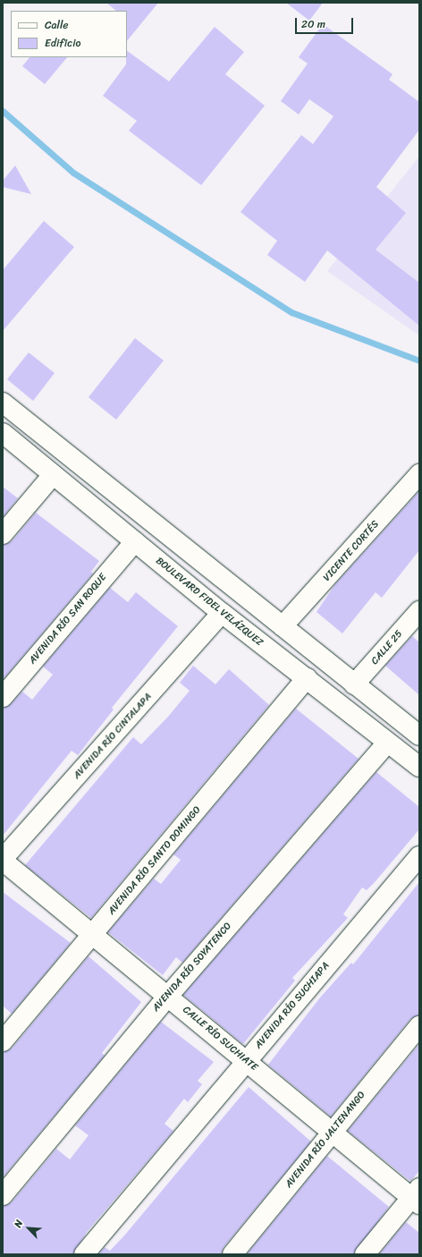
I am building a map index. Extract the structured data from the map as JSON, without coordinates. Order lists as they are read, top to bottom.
{
  "streets": {
    "street": [
      "VICENTE CORTÉS",
      "BOULEVARD FIDEL VELÁZQUEZ",
      "AVENIDA RÍO SAN ROQUE",
      "CALLE 25",
      "AVENIDA RÍO CINTALAPA",
      "AVENIDA RÍO SANTO DOMINGO",
      "AVENIDA RÍO SOYATENCO",
      "AVENIDA RÍO SUCHIAPA",
      "CALLE RÍO SUCHIATE",
      "AVENIDA RÍO JALTENANGO"
    ]
  },
  "crossings": [
    ["BOULEVARD FIDEL VELÁZQUEZ", "AVENIDA RÍO SAN ROQUE"],
    ["BOULEVARD FIDEL VELÁZQUEZ", "AVENIDA RÍO CINTALAPA"],
    ["BOULEVARD FIDEL VELÁZQUEZ", "AVENIDA RÍO SANTO DOMINGO"],
    ["BOULEVARD FIDEL VELÁZQUEZ", "AVENIDA RÍO SOYATENCO"],
    ["AVENIDA RÍO CINTALAPA", "CALLE RÍO SUCHIATE"],
    ["AVENIDA RÍO SANTO DOMINGO", "CALLE RÍO SUCHIATE"],
    ["AVENIDA RÍO SOYATENCO", "CALLE RÍO SUCHIATE"],
    ["AVENIDA RÍO SUCHIAPA", "CALLE RÍO SUCHIATE"],
    ["CALLE RÍO SUCHIATE", "AVENIDA RÍO JALTENANGO"]
  ],
  "legend": ["Calle", "Edificio"],
  "scale_bar": "20 m",
  "north": "top left"
}
